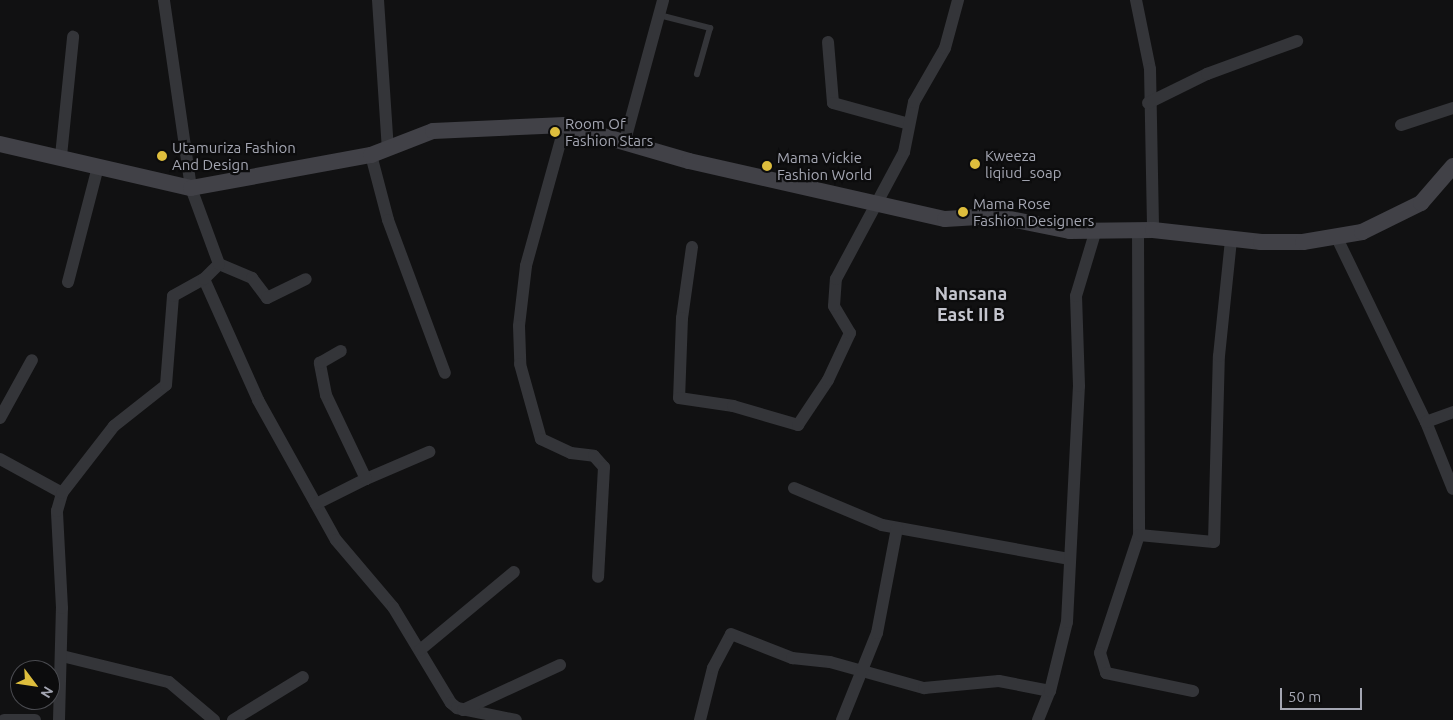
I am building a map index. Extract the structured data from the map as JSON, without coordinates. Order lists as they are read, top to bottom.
{
  "districts": ["Nansana East II B"],
  "places": [
    "Room Of Fashion Stars",
    "Utamuriza Fashion And Design",
    "Kweeza liqiud_soap",
    "Mama Vickie Fashion World",
    "Mama Rose Fashion Designers"
  ],
  "scale_bar": "50 m",
  "north": "bottom right"
}
